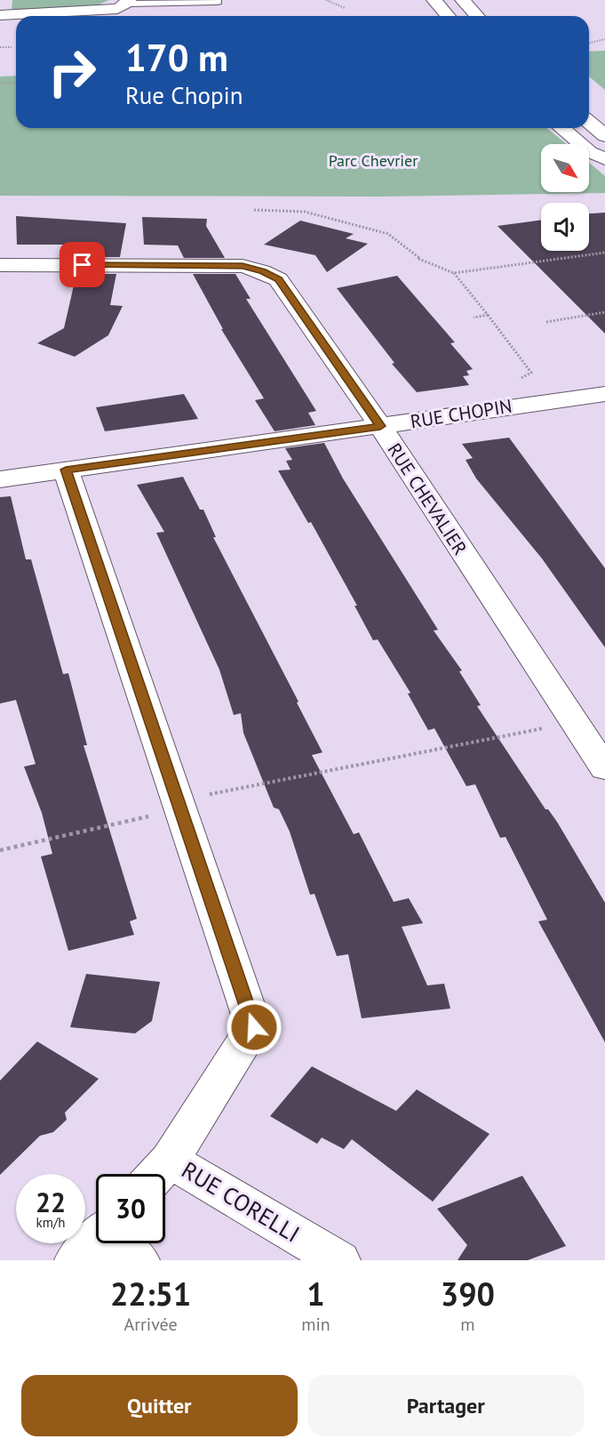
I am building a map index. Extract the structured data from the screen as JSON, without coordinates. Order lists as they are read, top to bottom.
{
  "streets": {
    "street": ["RUE CHOPIN", "RUE CHEVALIER", "RUE CORELLI"]
  },
  "crossings": [
    ["RUE CHOPIN", "RUE CHEVALIER"],
    ["RUE CHOPIN", "RUE CORELLI"]
  ],
  "parks": ["Parc Chevrier"],
  "north": "bottom right",
  "page": {
    "turn": ["170 m", "Rue Chopin"],
    "speed": "22 km/h",
    "limit": "30",
    "eta": [
      "22:51",
      "Arrivée",
      "1",
      "min",
      "390",
      "m"
    ],
    "buttons": ["Quitter", "Partager"]
  }
}
